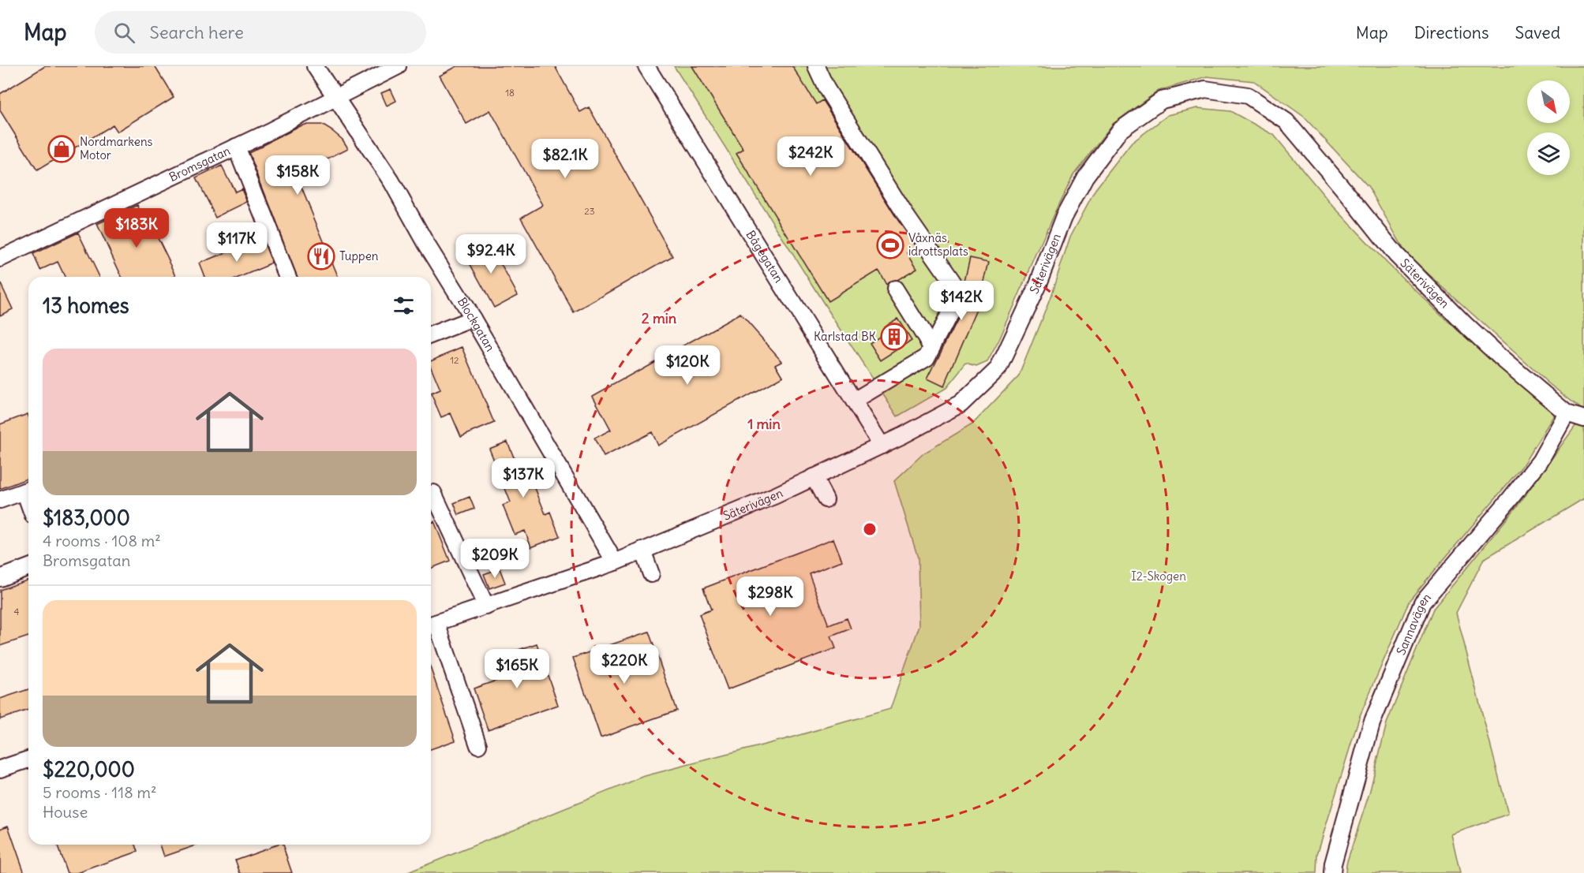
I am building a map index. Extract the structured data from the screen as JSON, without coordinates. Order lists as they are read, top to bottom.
{
  "streets": {
    "street": [
      "Bromsgatan",
      "Bågegatan",
      "Säterivägen",
      "Blockgatan",
      "Sannavägen"
    ]
  },
  "crossings": [
    ["Bromsgatan", "Blockgatan"],
    ["Bågegatan", "Säterivägen"],
    ["Säterivägen", "Blockgatan"],
    ["Säterivägen", "Sannavägen"]
  ],
  "parks": ["I2-Skogen"],
  "places": {
    "shop": ["Nordmarkens Motor"],
    "sports": ["Våxnäs idrottsplats"],
    "restaurant": ["Tuppen"],
    "building": ["Karlstad BK"]
  },
  "house_numbers": [
    "18",
    "23",
    "12",
    "4"
  ],
  "north": "bottom right",
  "page": {
    "header": "Map",
    "search": "Search here",
    "nav": ["Map", "Directions", "Saved"],
    "price": [
      "$242K",
      "$82.1K",
      "$158K",
      "$183K",
      "$117K",
      "$92.4K",
      "$142K",
      "$120K",
      "$137K",
      "$209K",
      "$298K",
      "$220K",
      "$165K"
    ],
    "heading": "13 homes",
    "list": [
      {
        "name": "$183,000",
        "note": "4 rooms · 108 m² · Bromsgatan"
      },
      {
        "name": "$220,000",
        "note": "5 rooms · 118 m² · House"
      }
    ]
  },
  "rings": ["2 min", "1 min"]
}
